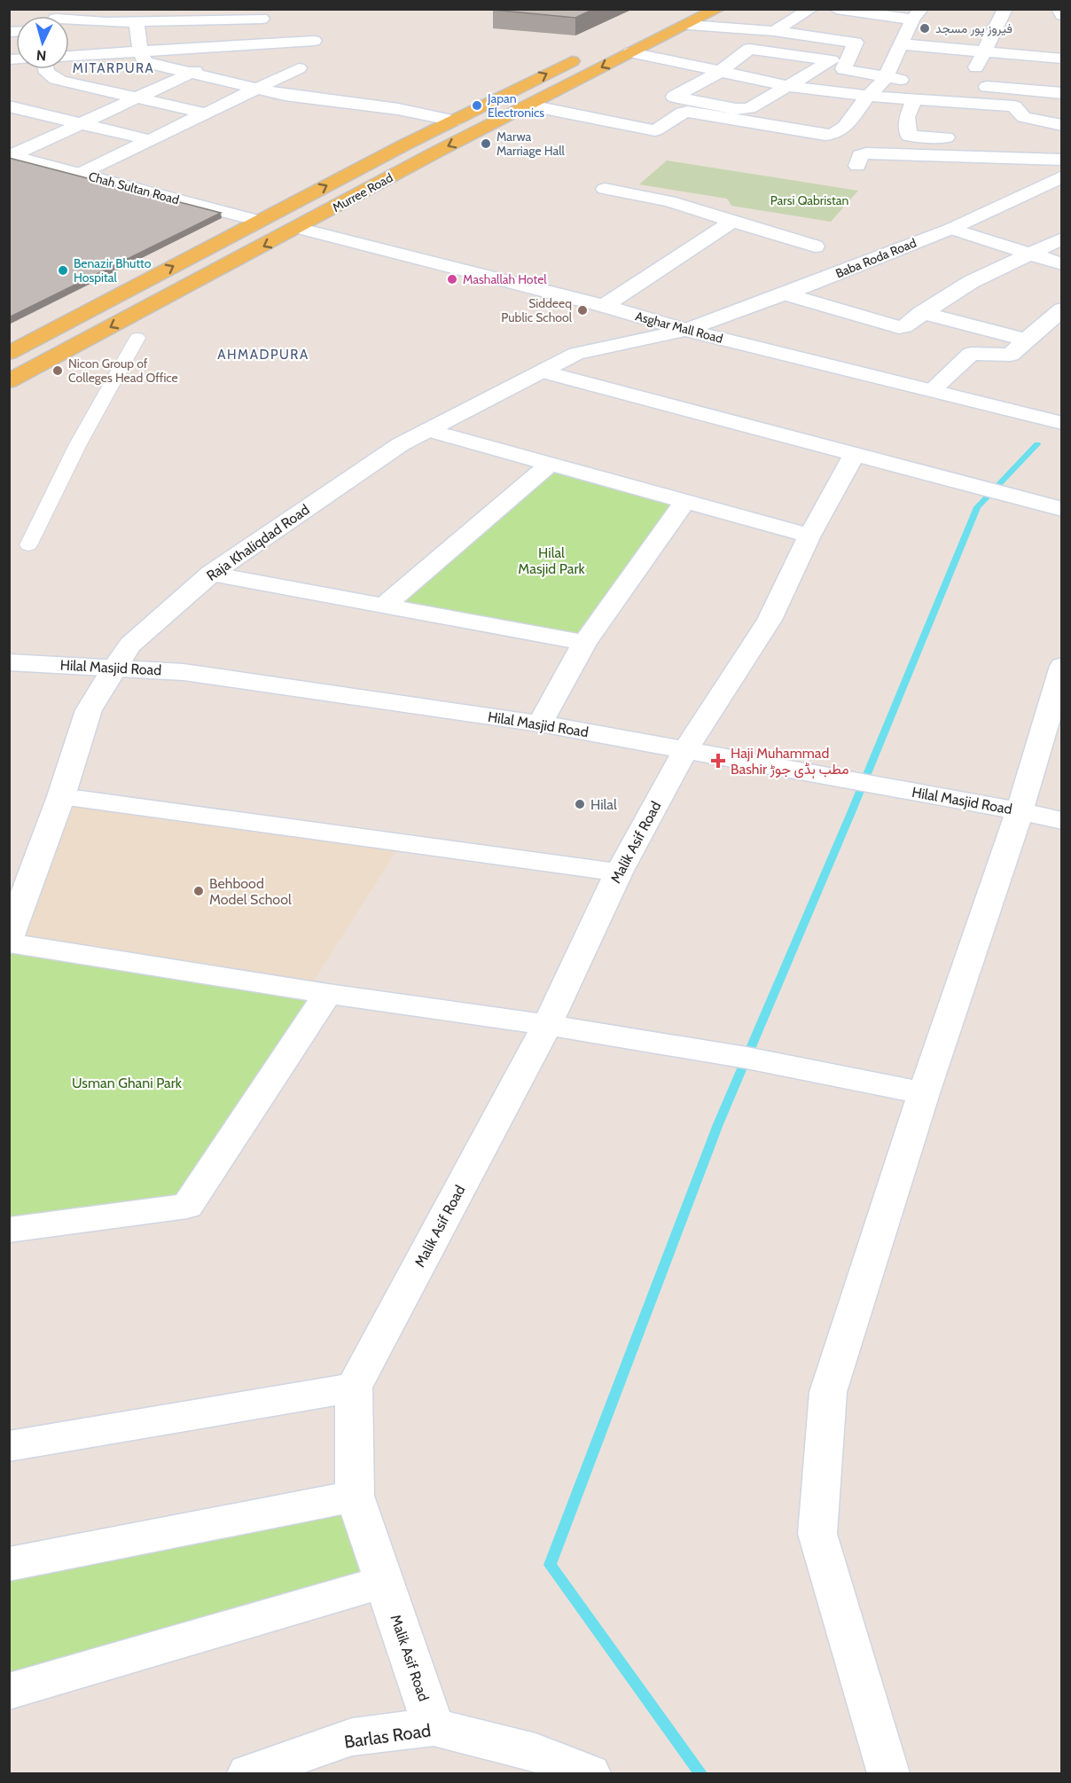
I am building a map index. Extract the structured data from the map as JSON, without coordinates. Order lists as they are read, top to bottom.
{
  "streets": {
    "main road": ["Murree Road"],
    "street": [
      "Chah Sultan Road",
      "Baba Roda Road",
      "Asghar Mall Road",
      "Raja Khaliqdad Road",
      "Hilal Masjid Road",
      "Malik Asif Road",
      "Barlas Road"
    ]
  },
  "crossings": [
    ["Chah Sultan Road", "Murree Road"],
    ["Murree Road", "Asghar Mall Road"],
    ["Baba Roda Road", "Asghar Mall Road"],
    ["Baba Roda Road", "Raja Khaliqdad Road"],
    ["Asghar Mall Road", "Raja Khaliqdad Road"],
    ["Raja Khaliqdad Road", "Hilal Masjid Road"],
    ["Hilal Masjid Road", "Malik Asif Road"],
    ["Malik Asif Road", "Barlas Road"]
  ],
  "districts": ["MITARPURA", "AHMADPURA"],
  "parks": ["Parsi Qabristan", "Hilal Masjid Park", "Usman Ghani Park"],
  "places": {
    "other": [
      "فیروز پور مسجد",
      "Japan Electronics",
      "Marwa Marriage Hall",
      "Benazir Bhutto Hospital",
      "Mashallah Hotel",
      "Siddeeq Public School",
      "Nicon Group of Colleges Head Office",
      "Hilal",
      "Behbood Model School"
    ],
    "health": ["Haji Muhammad Bashir مطب ہڈی جوڑ"]
  },
  "north": "bottom"
}
